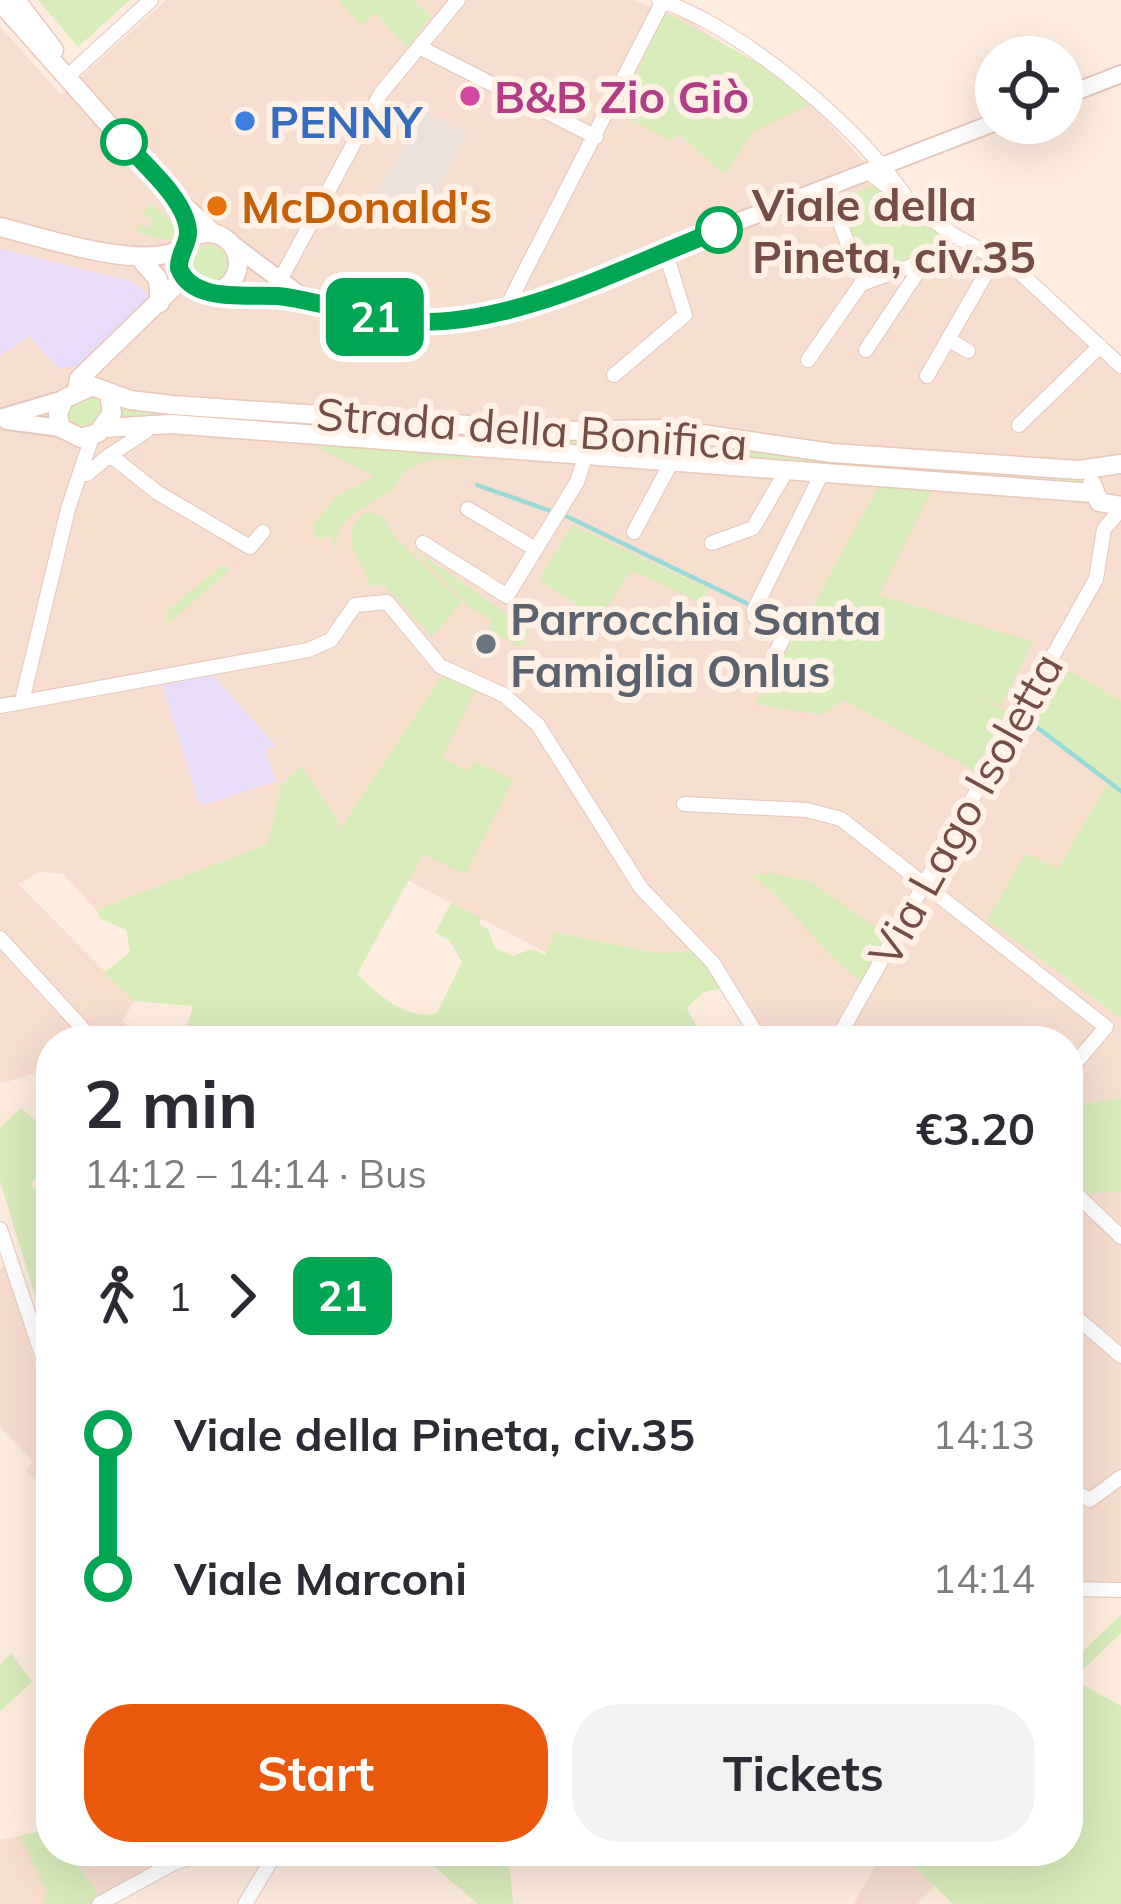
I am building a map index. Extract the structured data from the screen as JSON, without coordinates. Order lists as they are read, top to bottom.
{
  "streets": {
    "main road": ["Strada della Bonifica"],
    "street": ["Via Lago Isoletta"]
  },
  "crossings": [
    ["Strada della Bonifica", "Via Lago Isoletta"]
  ],
  "places": [
    "B&B Zio Giò",
    "PENNY",
    "McDonald's",
    "Viale della Pineta, civ.35",
    "Parrocchia Santa Famiglia Onlus"
  ],
  "lines": ["bus line 21"],
  "page": {
    "on_map": "21",
    "heading": ["2 min", "14:12 – 14:14 · Bus", "€3.20"],
    "legs": ["1", "21"],
    "list": [
      {
        "name": "Viale della Pineta, civ.35",
        "value": "14:13"
      },
      {
        "name": "Viale Marconi",
        "value": "14:14"
      }
    ],
    "buttons": ["Start", "Tickets"]
  }
}
